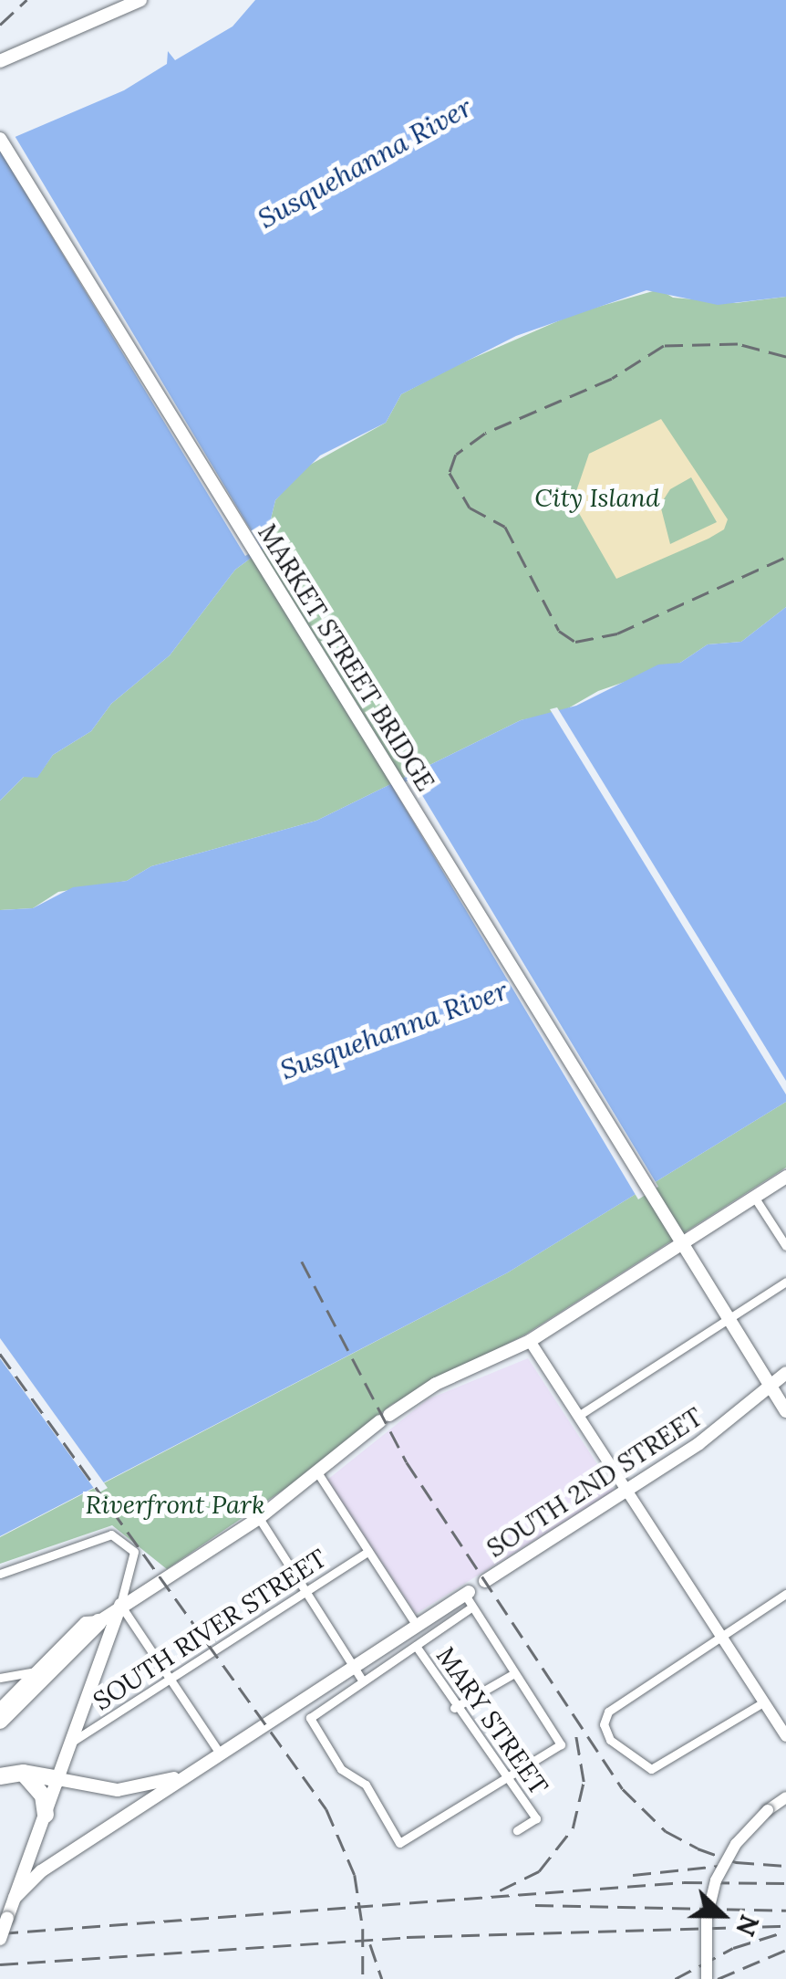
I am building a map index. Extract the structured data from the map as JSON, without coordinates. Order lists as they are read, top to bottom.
{
  "streets": {
    "main road": ["MARKET STREET BRIDGE", "SOUTH 2ND STREET"],
    "street": ["SOUTH RIVER STREET", "MARY STREET"]
  },
  "crossings": [
    ["MARKET STREET BRIDGE", "SOUTH 2ND STREET"],
    ["SOUTH RIVER STREET", "MARY STREET"]
  ],
  "water": ["Susquehanna River"],
  "parks": ["City Island", "Riverfront Park"],
  "north": "right"
}
